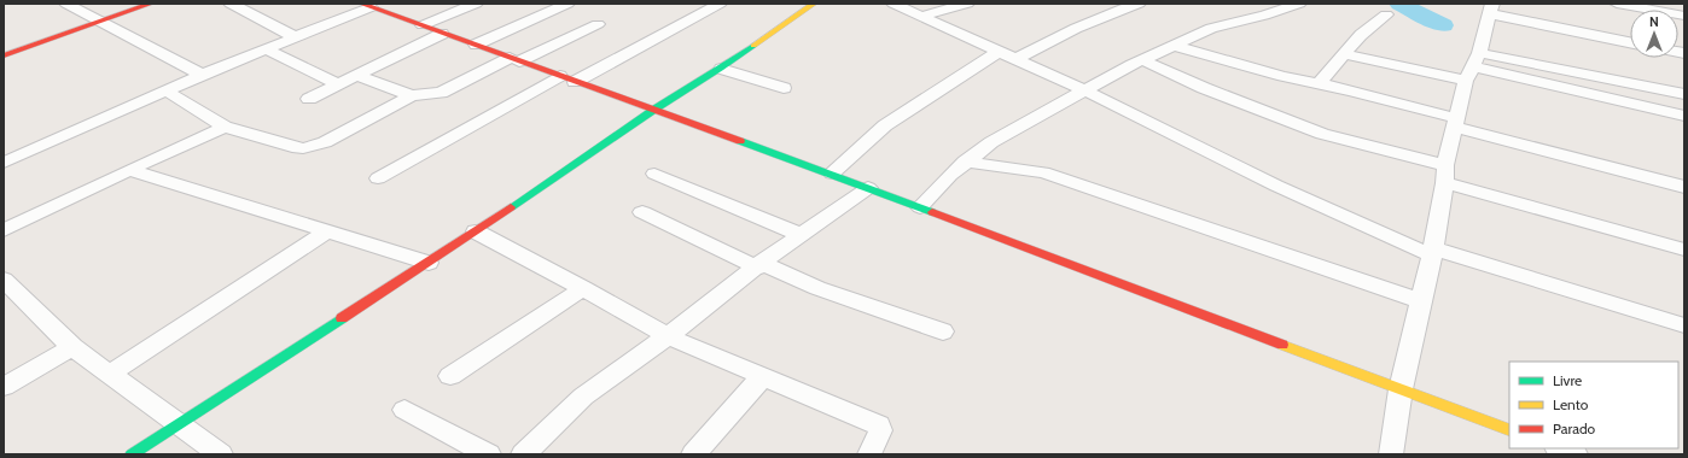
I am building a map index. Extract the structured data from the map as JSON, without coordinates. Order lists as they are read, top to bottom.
{
  "legend": ["Livre", "Lento", "Parado"],
  "north": "top"
}
